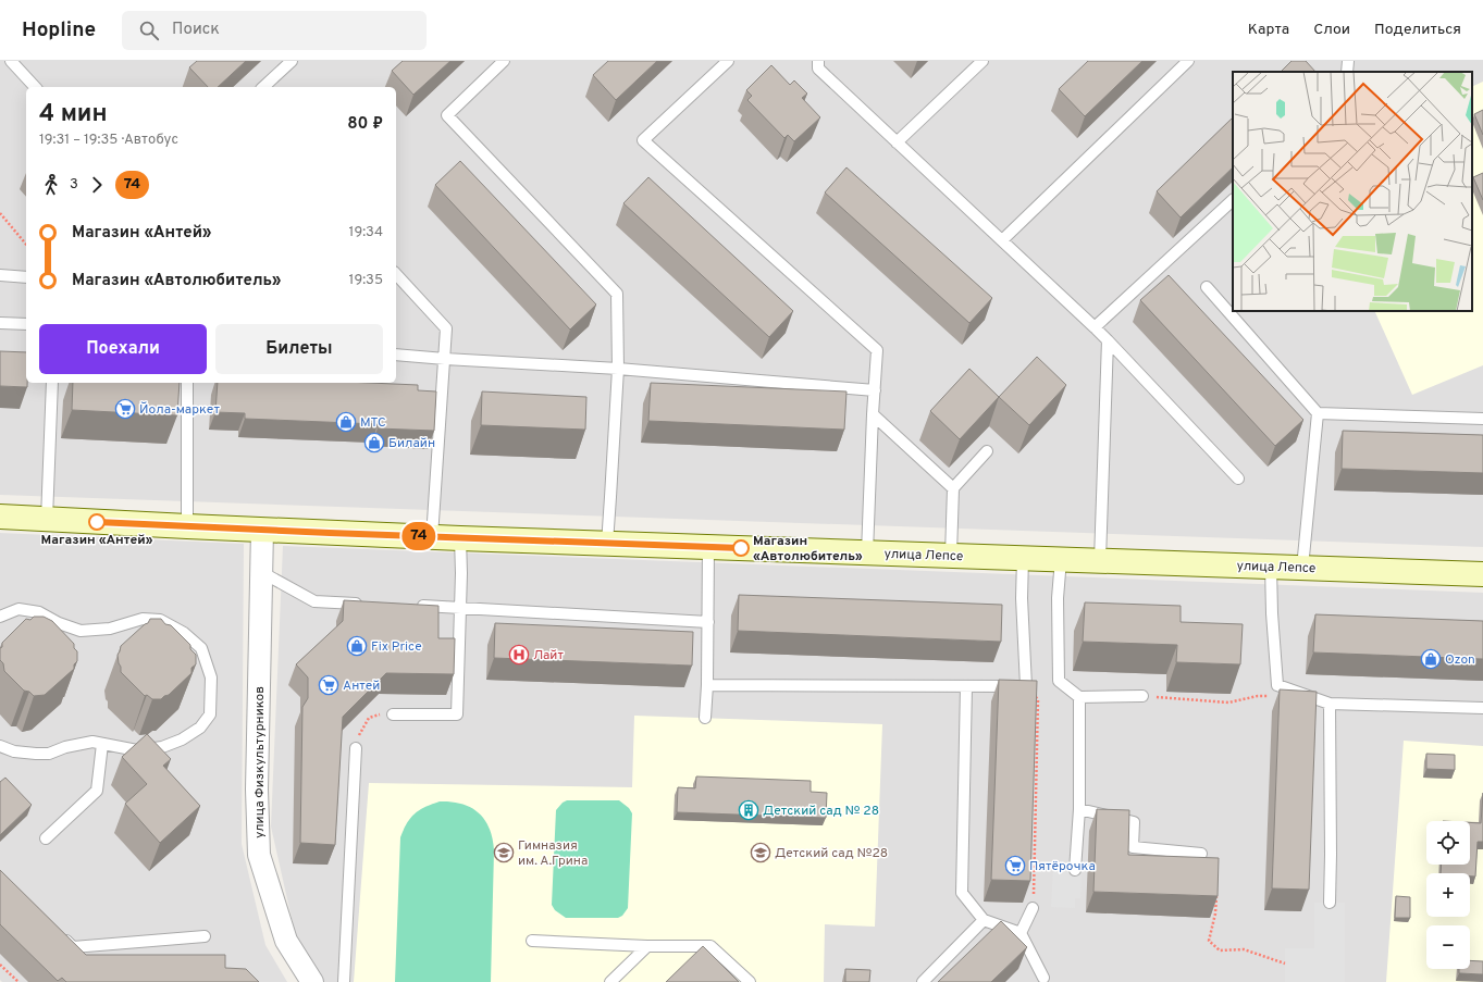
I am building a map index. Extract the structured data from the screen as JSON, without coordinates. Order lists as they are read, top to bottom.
{
  "streets": {
    "main road": ["улица Лепсе"],
    "street": ["улица Физкультурников"]
  },
  "crossings": [
    ["улица Лепсе", "улица Физкультурников"]
  ],
  "places": {
    "supermarket": ["Йола-маркет", "Антей", "Пятёрочка"],
    "shop": [
      "МТС",
      "Билайн",
      "Fix Price",
      "Ozon"
    ],
    "other": ["Магазин «Антей»", "Магазин «Автолюбитель»"],
    "hospital": ["Лайт"],
    "building": ["Детский сад № 28"],
    "school or university": ["Гимназия им. А.Грина", "Детский сад №28"]
  },
  "lines": ["bus line 74"],
  "page": {
    "header": "Hopline",
    "search": "Поиск",
    "nav": ["Карта", "Слои", "Поделиться"],
    "on_map": "74",
    "heading": ["4 мин", "19:31 – 19:35 · Автобус", "80 ₽"],
    "legs": ["3", "74"],
    "list": [
      {
        "name": "Магазин «Антей»",
        "value": "19:34"
      },
      {
        "name": "Магазин «Автолюбитель»",
        "value": "19:35"
      }
    ],
    "buttons": ["Поехали", "Билеты"],
    "map_buttons": ["+", "−"]
  }
}
